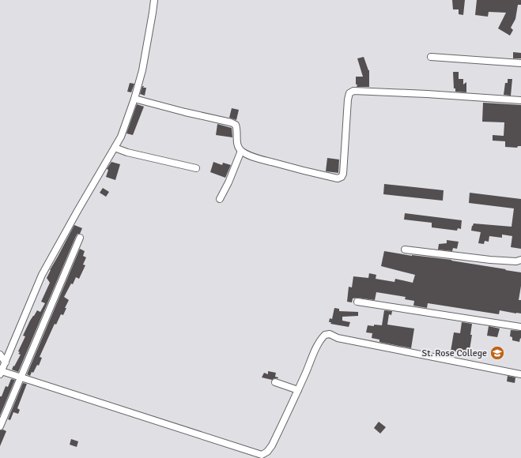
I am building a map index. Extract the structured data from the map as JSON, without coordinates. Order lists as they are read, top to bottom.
{
  "places": {
    "school or university": ["St. Rose College"]
  }
}
